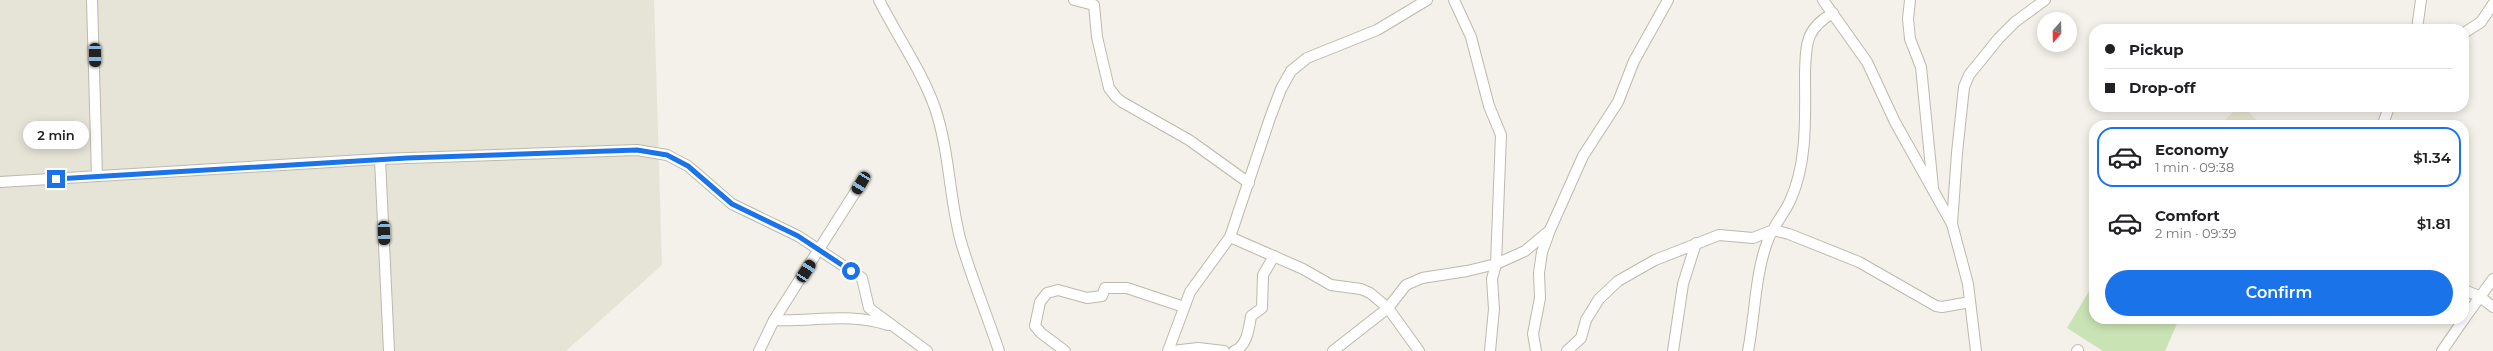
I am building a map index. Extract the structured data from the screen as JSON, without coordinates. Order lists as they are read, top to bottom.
{
  "north": "bottom",
  "page": {
    "banner": ["Pickup", "Drop-off"],
    "bubble": "2 min",
    "list": [
      {
        "name": "Economy",
        "note": "1 min · 09:38",
        "value": "$1.34"
      },
      {
        "name": "Comfort",
        "note": "2 min · 09:39",
        "value": "$1.81"
      }
    ],
    "buttons": "Confirm"
  }
}
